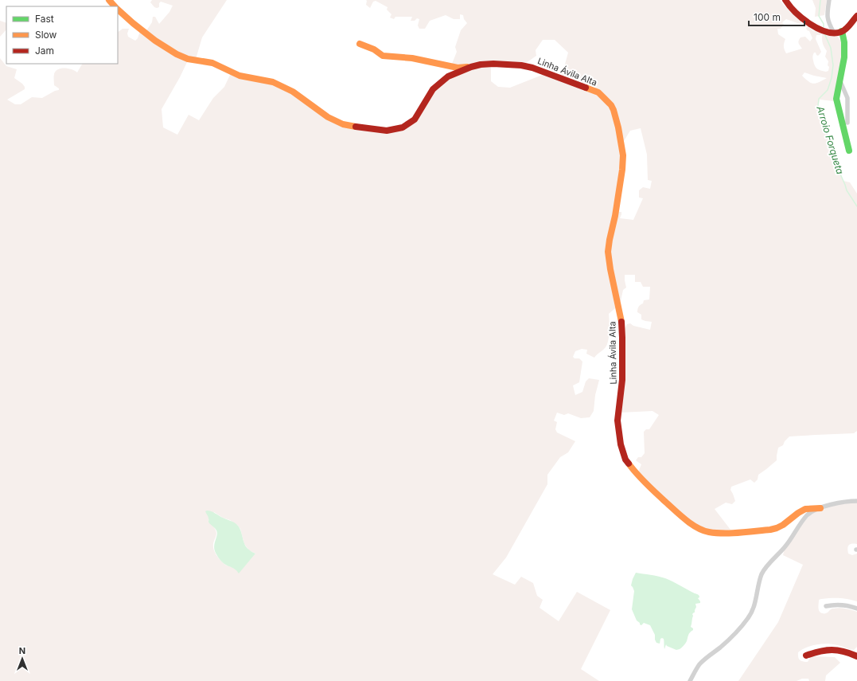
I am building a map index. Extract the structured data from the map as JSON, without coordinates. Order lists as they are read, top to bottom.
{
  "streets": {
    "street": ["Linha Ávila Alta"]
  },
  "water": ["Arroio Forqueta"],
  "legend": ["Fast", "Slow", "Jam"],
  "scale_bar": "100 m",
  "north": "top"
}
